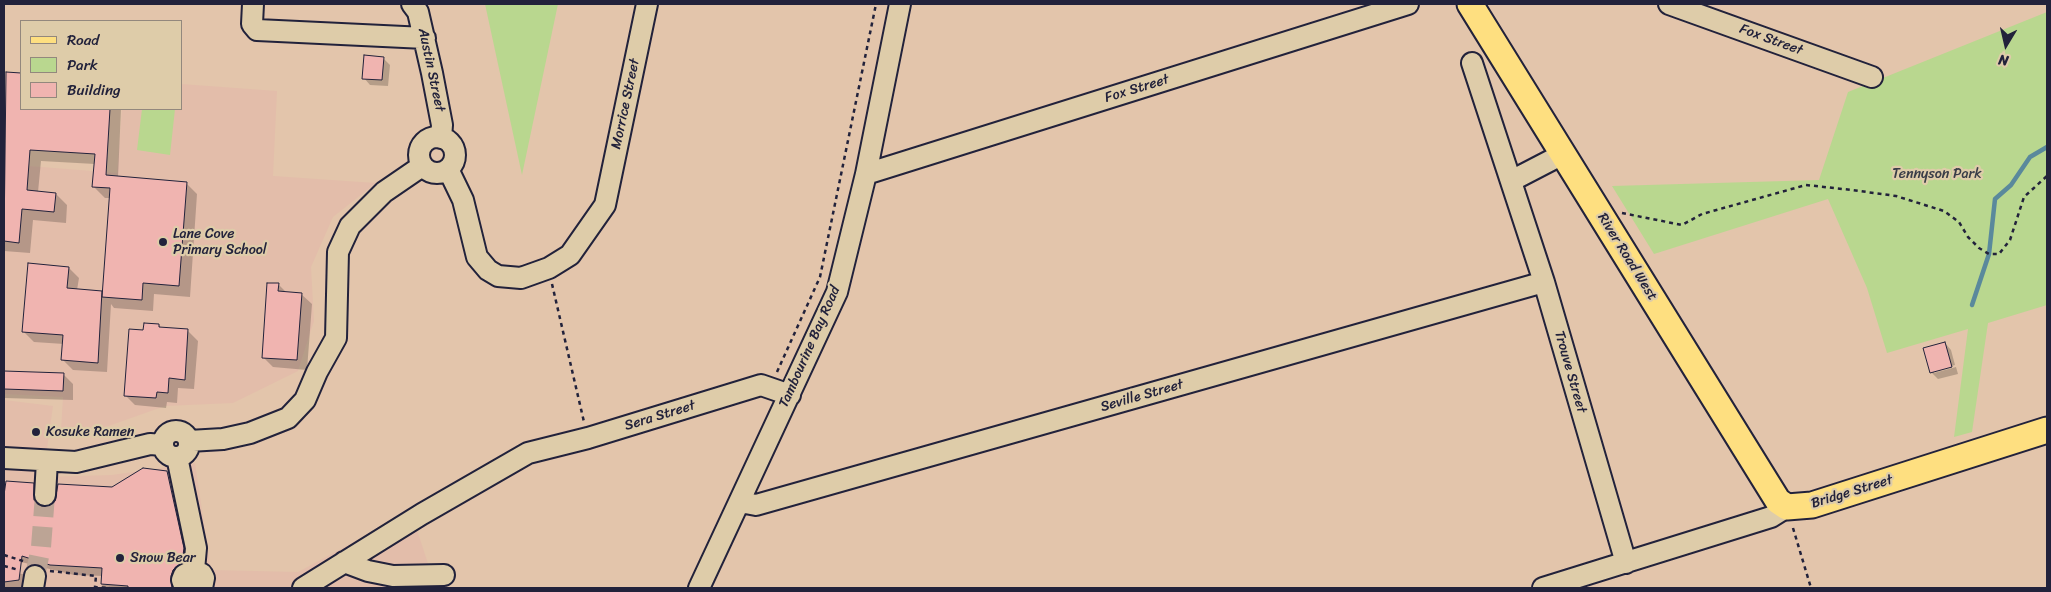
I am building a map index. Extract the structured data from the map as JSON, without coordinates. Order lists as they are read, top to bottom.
{
  "streets": {
    "main road": ["River Road West", "Bridge Street"],
    "street": [
      "Fox Street",
      "Austin Street",
      "Morrice Street",
      "Tambourine Bay Road",
      "Trouve Street",
      "Seville Street",
      "Sera Street"
    ]
  },
  "crossings": [
    ["Fox Street", "Tambourine Bay Road"],
    ["River Road West", "Bridge Street"],
    ["Tambourine Bay Road", "Seville Street"],
    ["Tambourine Bay Road", "Sera Street"],
    ["Trouve Street", "Seville Street"],
    ["Trouve Street", "Bridge Street"]
  ],
  "parks": ["Tennyson Park"],
  "places": ["Lane Cove Primary School", "Kosuke Ramen", "Snow Bear"],
  "legend": ["Road", "Park", "Building"],
  "north": "bottom"
}
